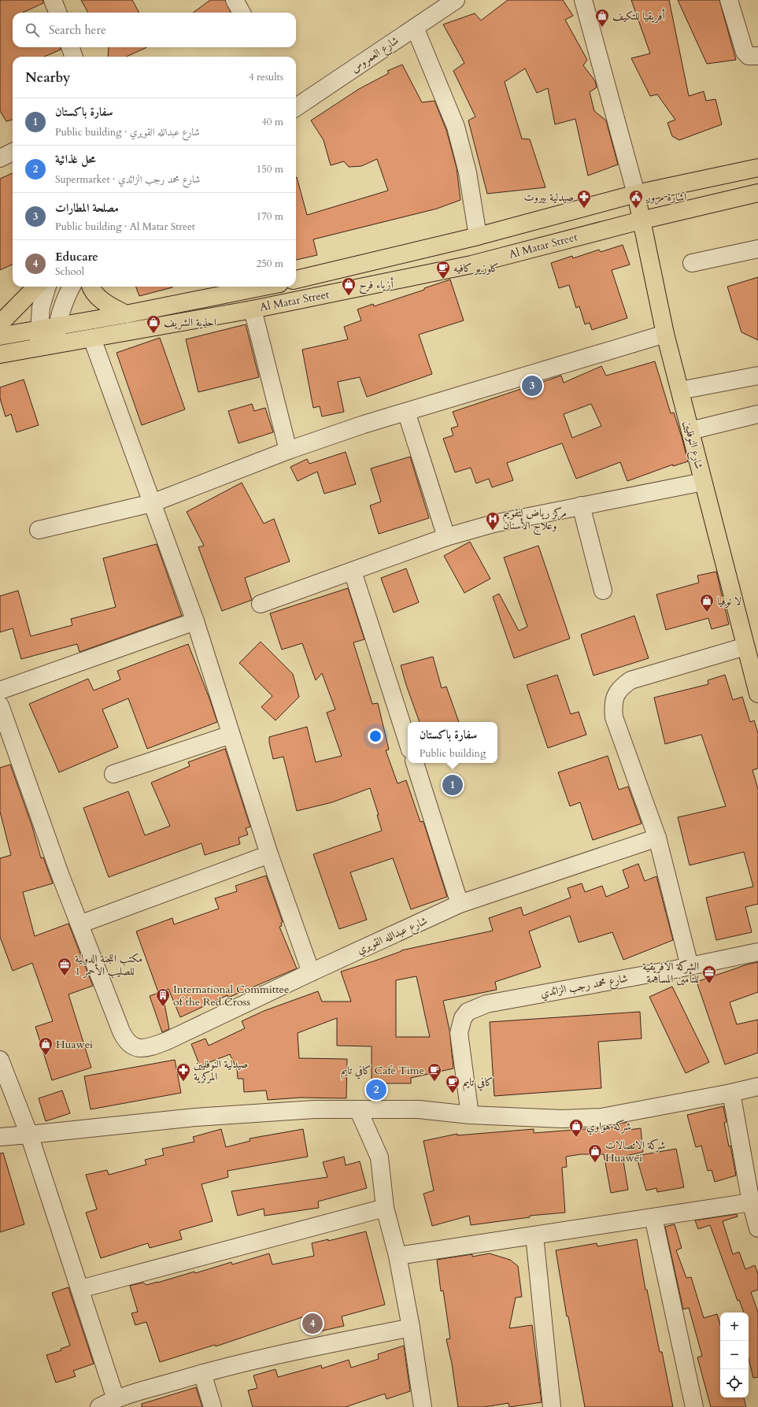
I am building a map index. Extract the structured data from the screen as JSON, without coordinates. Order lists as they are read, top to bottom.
{
  "streets": {
    "main road": ["Al Matar Street", "شارع النوفليين"],
    "street": ["شارع العمروس", "شارع عبدالله القويري", "شارع محمد رجب الزائدي"]
  },
  "crossings": [
    ["Al Matar Street", "شارع النوفليين"]
  ],
  "places": {
    "shop": [
      "أفريقيا للتكيف",
      "أزياء فرح",
      "احذية الشريف",
      "لا نوفيا",
      "Huawei",
      "شركة هواوي",
      "شركة الاتصالات Huawei"
    ],
    "pharmacy": ["صيدلية بيروت", "صيدلية النوفليين المركزية"],
    "public building": ["اشارة مرور"],
    "cafe": ["كلوزيو كافيه", "كافي تايم Cafe Time", "كافي تايم"],
    "hospital": ["مركز رياض لتقويم وعلاج الأسنان"],
    "office": ["مكتب اللجنة الدولية للصليب الأحمر 1", "الشركة الافريقية للتأمين المساهمة"],
    "building": ["International Committee of the Red Cross"]
  },
  "page": {
    "search": "Search here",
    "heading": ["Nearby", "4 results"],
    "list": [
      {
        "mark": "1",
        "name": "سفارة باكستان",
        "note": "Public building · شارع عبدالله القويري",
        "value": "40 m"
      },
      {
        "mark": "2",
        "name": "محل غذائية",
        "note": "Supermarket · شارع محمد رجب الزائدي",
        "value": "150 m"
      },
      {
        "mark": "3",
        "name": "مصلحة المطارات",
        "note": "Public building · Al Matar Street",
        "value": "170 m"
      },
      {
        "mark": "4",
        "name": "Educare",
        "note": "School",
        "value": "250 m"
      }
    ],
    "pins": [
      "3",
      "1",
      "2",
      "4"
    ],
    "popup": ["سفارة باكستان", "Public building"],
    "map_buttons": ["+", "−"]
  }
}
